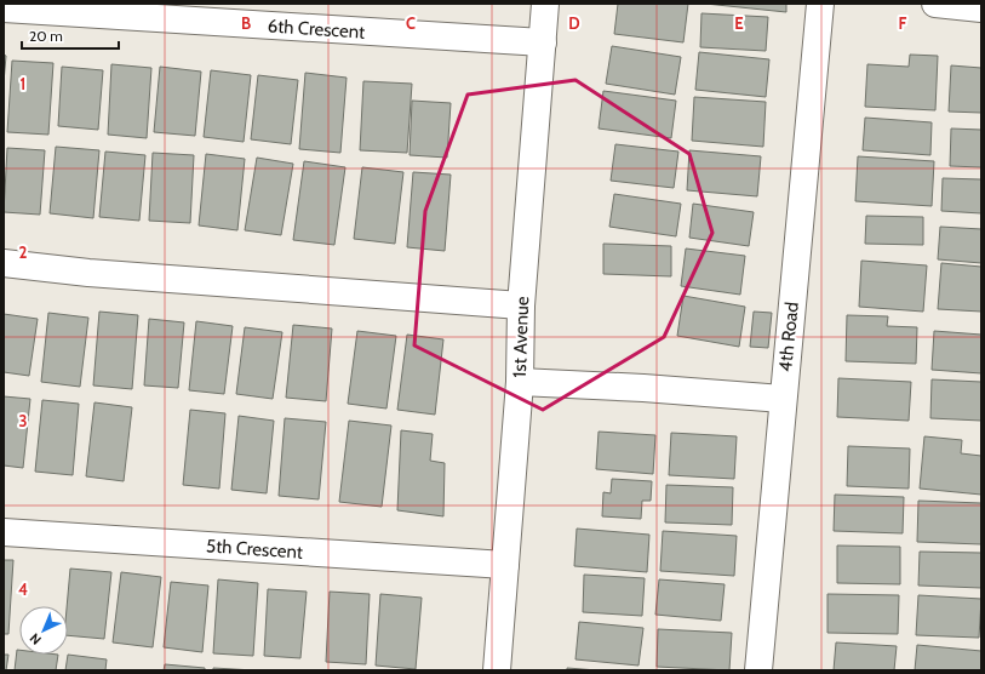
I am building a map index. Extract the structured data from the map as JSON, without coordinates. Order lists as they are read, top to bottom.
{
  "streets": {
    "street": [
      "6th Crescent",
      "1st Avenue",
      "4th Road",
      "5th Crescent"
    ]
  },
  "crossings": [
    ["6th Crescent", "1st Avenue"],
    ["1st Avenue", "5th Crescent"]
  ],
  "scale_bar": "20 m",
  "north": "bottom left",
  "grid": {
    "columns": [
      "B",
      "C",
      "D",
      "E",
      "F"
    ],
    "rows": [
      "1",
      "2",
      "3",
      "4"
    ]
  }
}
